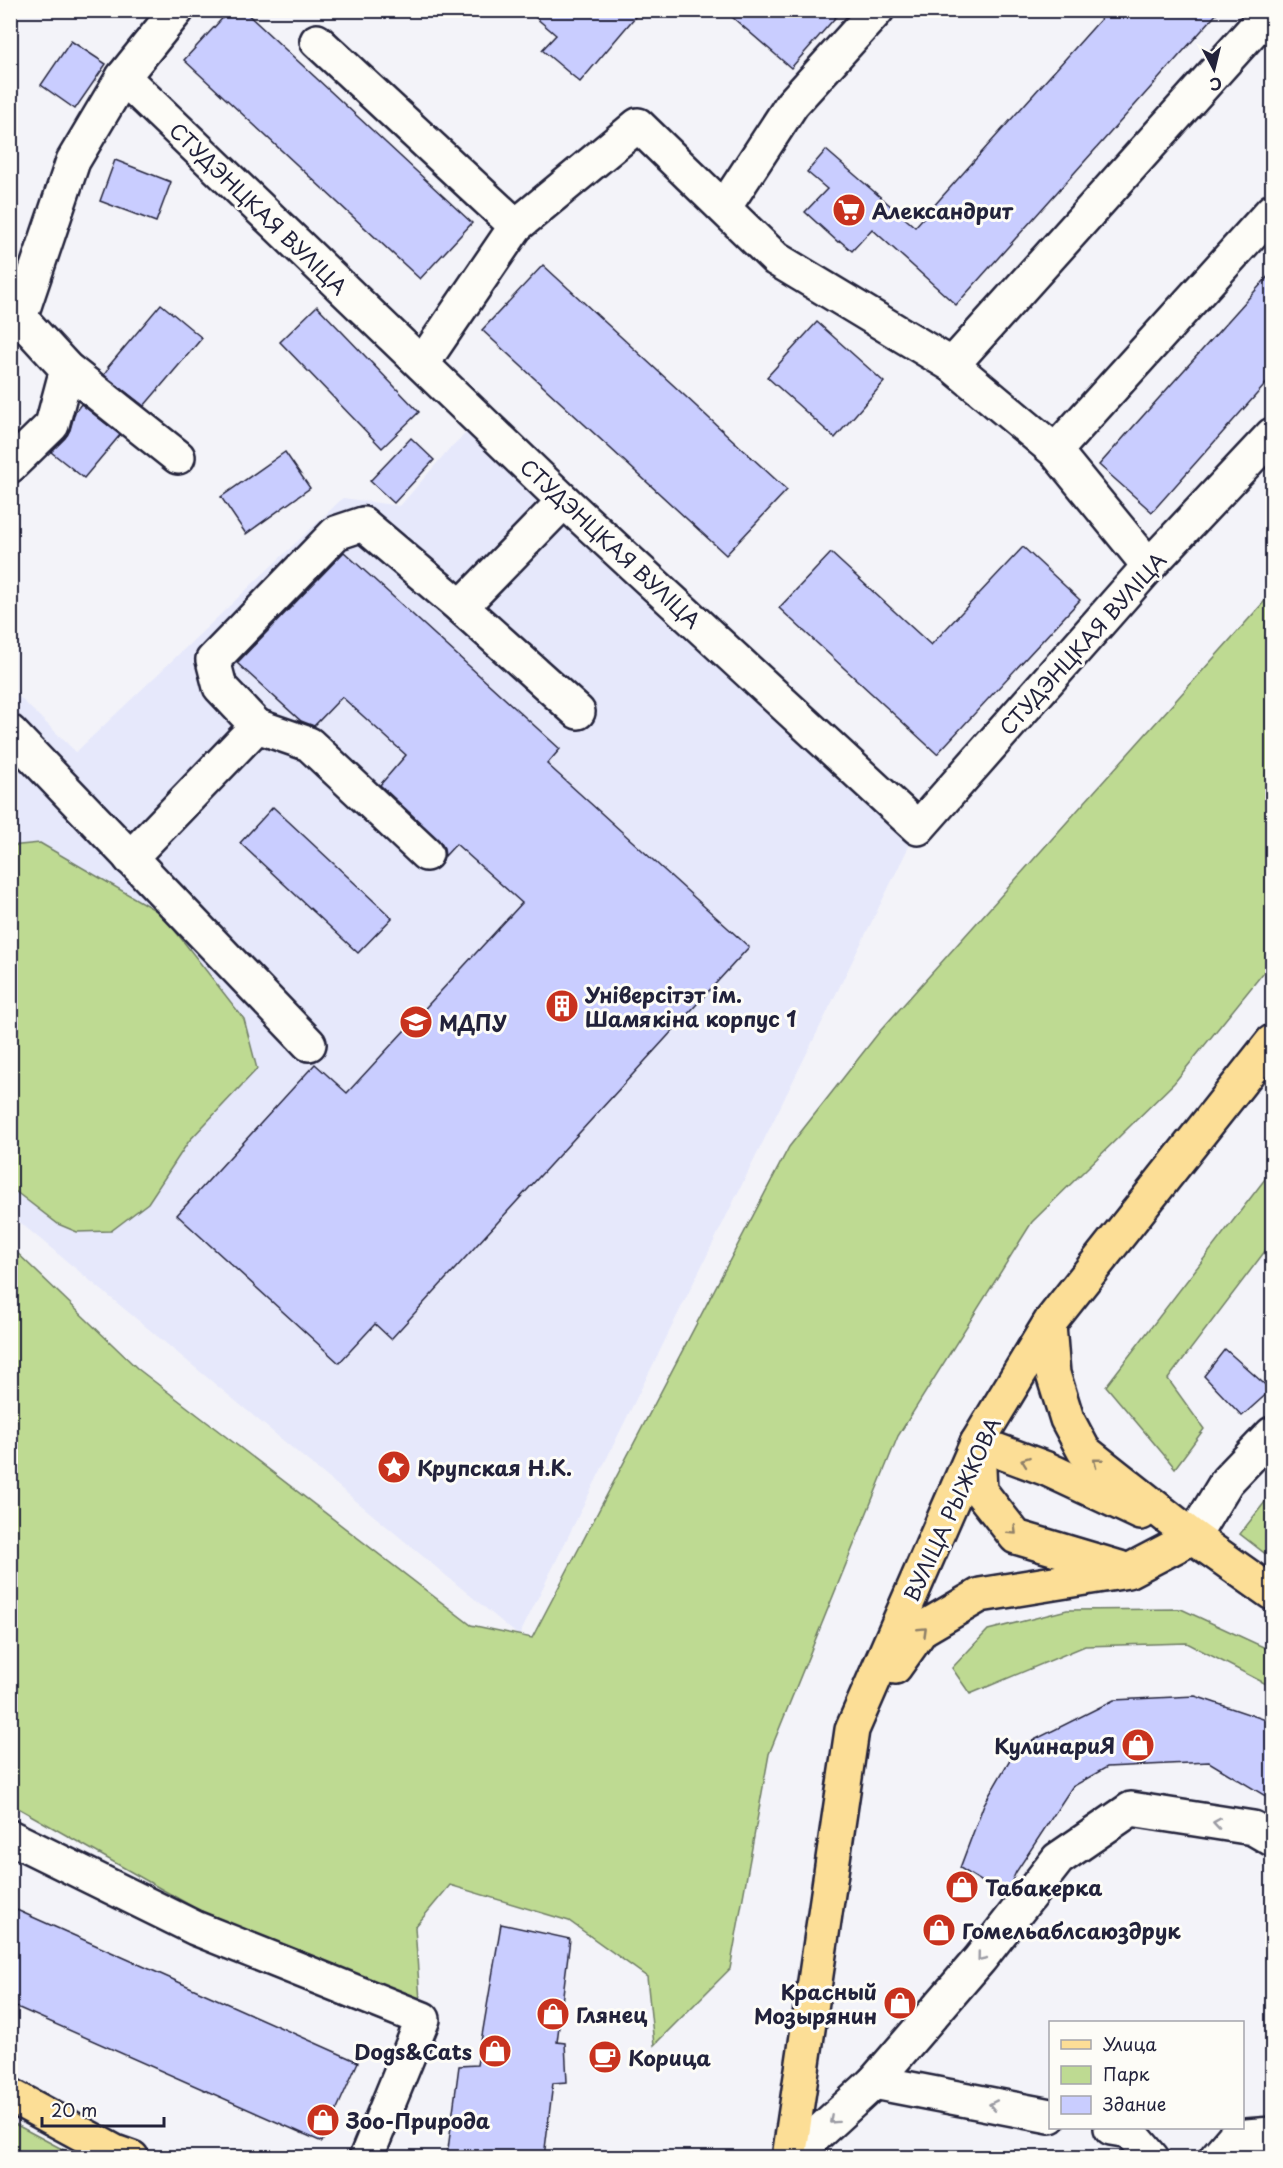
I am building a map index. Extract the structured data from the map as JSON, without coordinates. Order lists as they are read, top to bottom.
{
  "streets": {
    "main road": ["ВУЛІЦА РЫЖКОВА"],
    "street": ["СТУДЭНЦКАЯ ВУЛІЦА"]
  },
  "places": {
    "supermarket": ["Александрит"],
    "building": ["Універсітэт ім. Шамякіна корпус 1"],
    "school or university": ["МДПУ"],
    "place": ["Крупская Н.К."],
    "shop": [
      "КулинариЯ",
      "Табакерка",
      "Гомельаблсаюздрук",
      "Красный Мозырянин",
      "Глянец",
      "Dogs&Cats",
      "Зоо-Природа"
    ],
    "cafe": ["Корица"]
  },
  "legend": ["Улица", "Парк", "Здание"],
  "scale_bar": "20 m",
  "north": "bottom"
}
